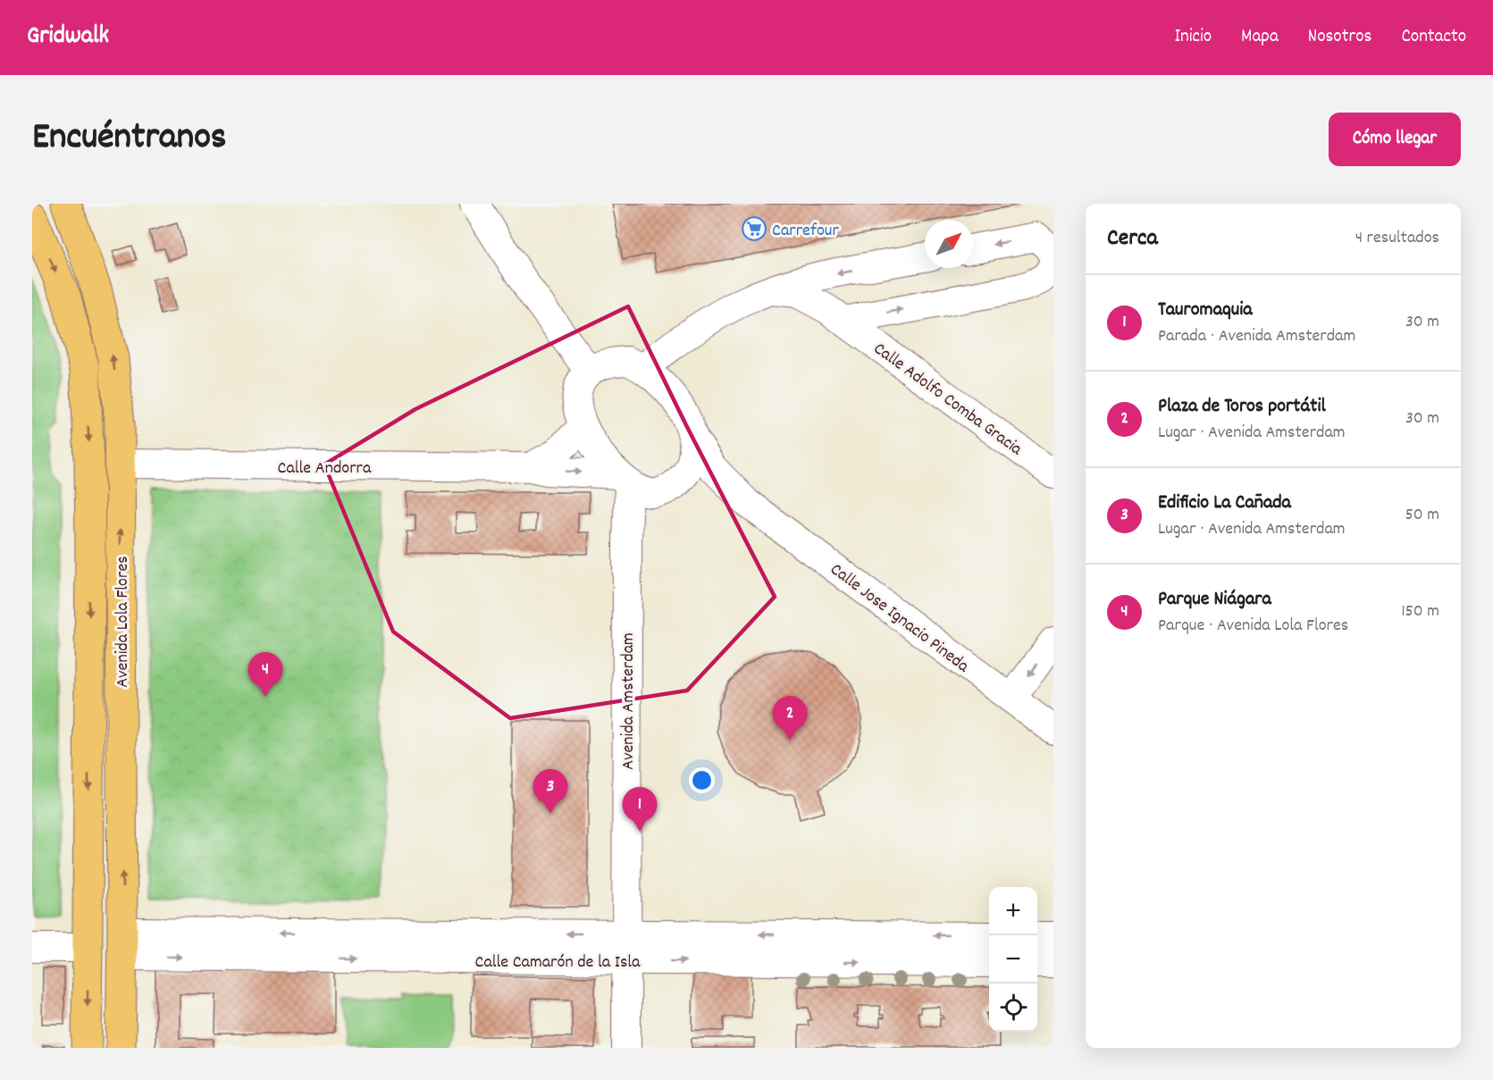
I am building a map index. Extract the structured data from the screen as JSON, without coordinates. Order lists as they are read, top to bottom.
{
  "streets": {
    "main road": ["Avenida Lola Flores"],
    "street": [
      "Calle Adolfo Comba Gracia",
      "Calle Andorra",
      "Calle Jose Ignacio Pineda",
      "Avenida Amsterdam",
      "Calle Camarón de la Isla"
    ]
  },
  "crossings": [
    ["Calle Adolfo Comba Gracia", "Calle Andorra"],
    ["Calle Adolfo Comba Gracia", "Calle Jose Ignacio Pineda"],
    ["Calle Adolfo Comba Gracia", "Avenida Amsterdam"],
    ["Calle Andorra", "Calle Jose Ignacio Pineda"],
    ["Calle Andorra", "Avenida Lola Flores"],
    ["Calle Andorra", "Avenida Amsterdam"],
    ["Calle Jose Ignacio Pineda", "Avenida Amsterdam"],
    ["Avenida Lola Flores", "Calle Camarón de la Isla"],
    ["Avenida Amsterdam", "Calle Camarón de la Isla"]
  ],
  "places": {
    "supermarket": ["Carrefour"]
  },
  "north": "top right",
  "page": {
    "header": "Gridwalk",
    "nav": [
      "Inicio",
      "Mapa",
      "Nosotros",
      "Contacto"
    ],
    "title": "Encuéntranos",
    "buttons": "Cómo llegar",
    "heading": ["Cerca", "4 resultados"],
    "list": [
      {
        "mark": "1",
        "name": "Tauromaquia",
        "note": "Parada · Avenida Amsterdam",
        "value": "30 m"
      },
      {
        "mark": "2",
        "name": "Plaza de Toros portátil",
        "note": "Lugar · Avenida Amsterdam",
        "value": "30 m"
      },
      {
        "mark": "3",
        "name": "Edificio La Cañada",
        "note": "Lugar · Avenida Amsterdam",
        "value": "50 m"
      },
      {
        "mark": "4",
        "name": "Parque Niágara",
        "note": "Parque · Avenida Lola Flores",
        "value": "150 m"
      }
    ],
    "pins": [
      "4",
      "2",
      "3",
      "1"
    ],
    "map_buttons": ["+", "−"]
  }
}
